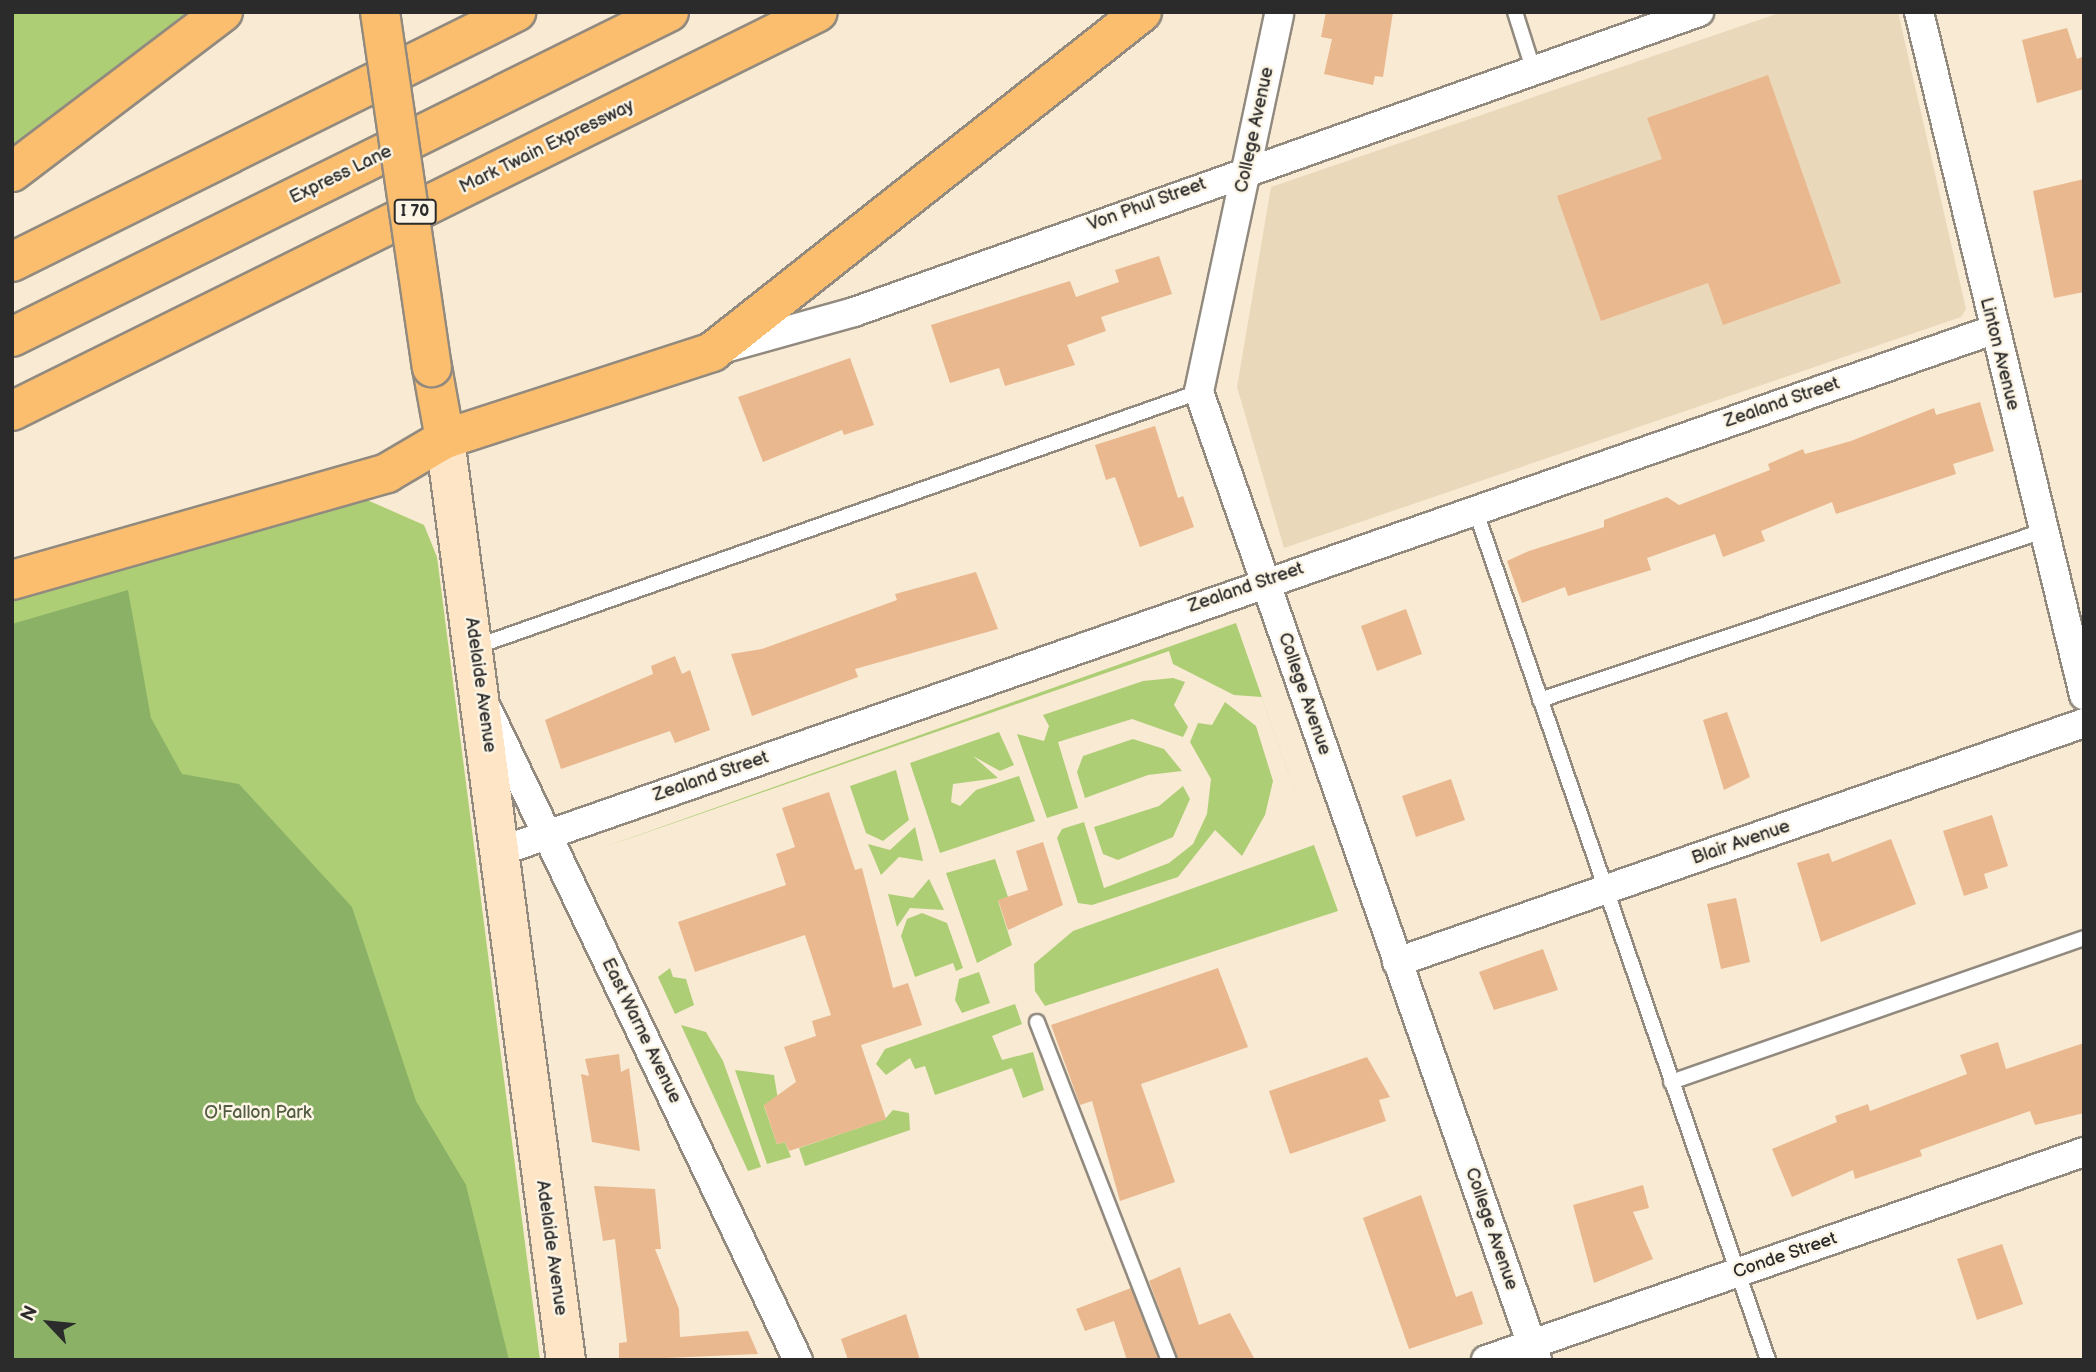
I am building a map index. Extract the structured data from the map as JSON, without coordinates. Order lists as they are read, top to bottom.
{
  "streets": {
    "main road": [
      "Mark Twain Expressway",
      "Express Lane",
      "I 70",
      "Adelaide Avenue"
    ],
    "street": [
      "College Avenue",
      "Von Phul Street",
      "Linton Avenue",
      "Zealand Street",
      "Blair Avenue",
      "East Warne Avenue",
      "Conde Street"
    ]
  },
  "crossings": [
    ["College Avenue", "Von Phul Street"],
    ["College Avenue", "Zealand Street"],
    ["College Avenue", "Blair Avenue"],
    ["College Avenue", "Conde Street"],
    ["Linton Avenue", "Zealand Street"],
    ["Zealand Street", "Adelaide Avenue"],
    ["Zealand Street", "East Warne Avenue"],
    ["Adelaide Avenue", "East Warne Avenue"]
  ],
  "parks": ["O'Fallon Park"],
  "north": "top left"
}
